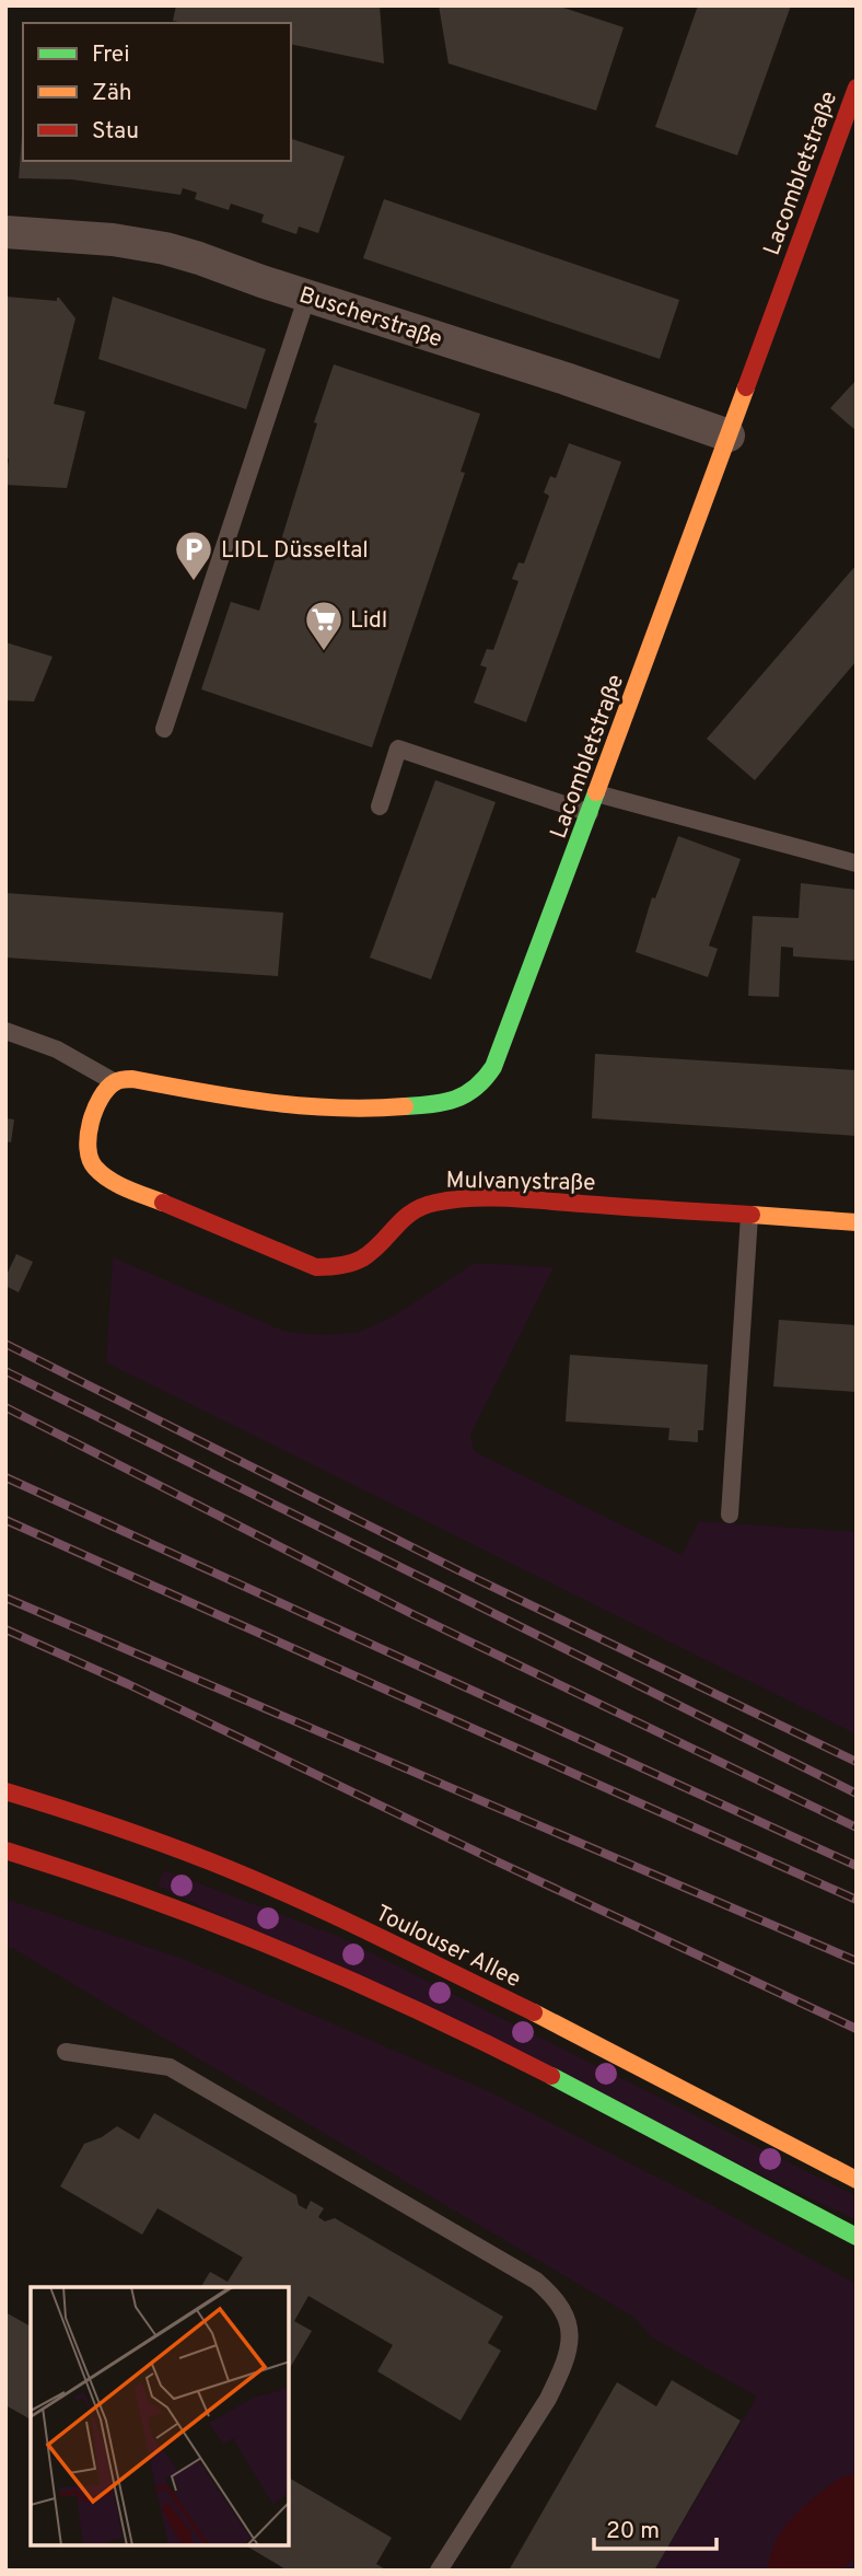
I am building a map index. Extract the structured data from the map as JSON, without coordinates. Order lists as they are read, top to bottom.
{
  "streets": {
    "street": [
      "Lacombletstraße",
      "Buscherstraße",
      "Mulvanystraße",
      "Toulouser Allee"
    ]
  },
  "crossings": [
    ["Lacombletstraße", "Buscherstraße"],
    ["Lacombletstraße", "Mulvanystraße"]
  ],
  "places": {
    "parking": ["LIDL Düsseltal"],
    "supermarket": ["Lidl"]
  },
  "legend": ["Frei", "Zäh", "Stau"],
  "scale_bar": "20 m"
}
